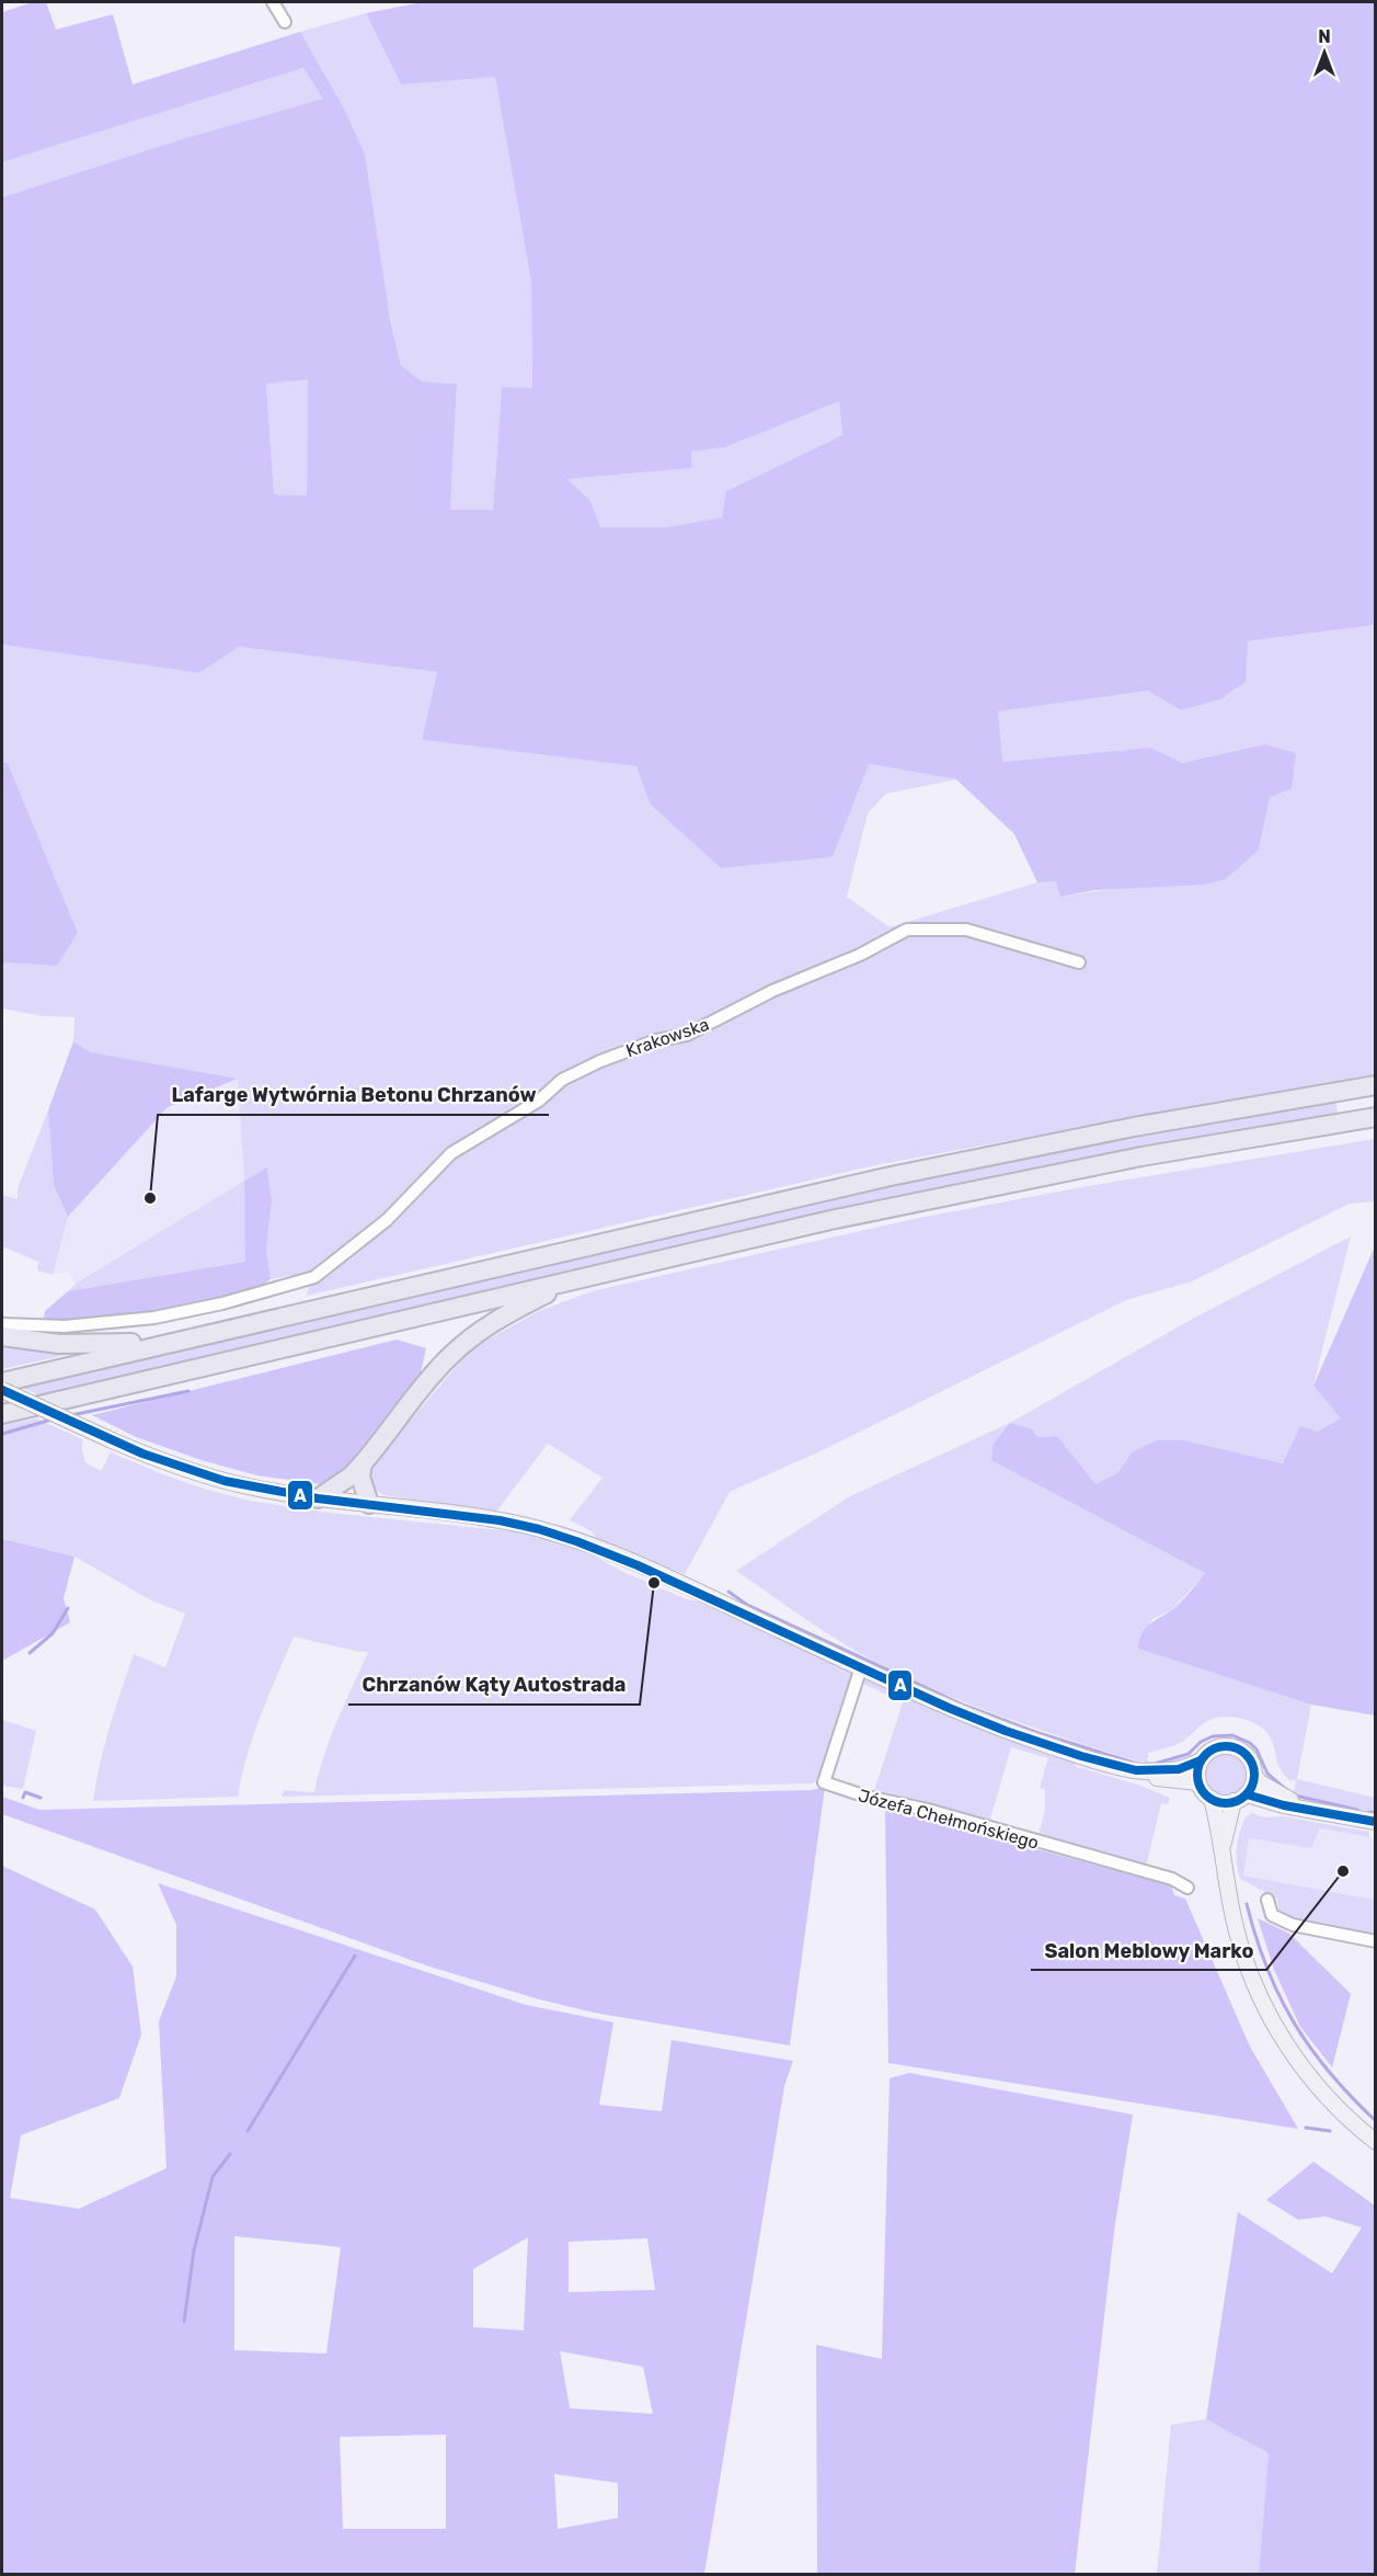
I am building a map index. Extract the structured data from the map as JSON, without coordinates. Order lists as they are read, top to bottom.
{
  "streets": {
    "street": ["Krakowska", "Józefa Chełmońskiego"]
  },
  "places": ["Lafarge Wytwórnia Betonu Chrzanów", "Chrzanów Kąty Autostrada", "Salon Meblowy Marko"],
  "lines": ["transit line A"],
  "north": "top"
}
